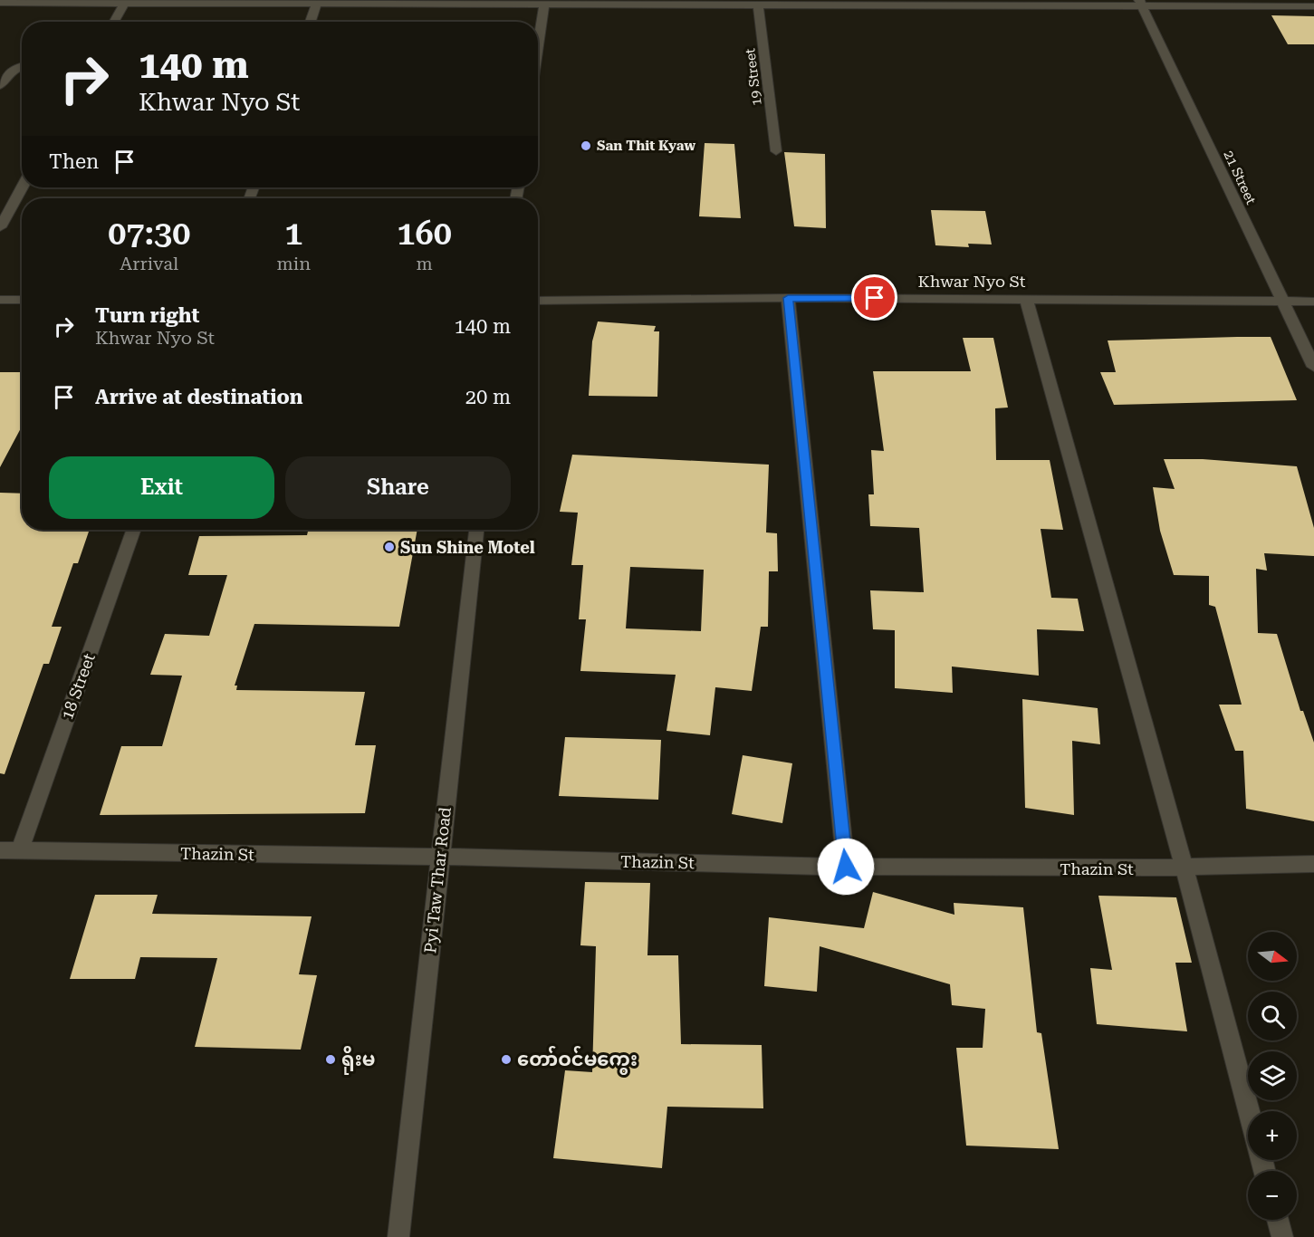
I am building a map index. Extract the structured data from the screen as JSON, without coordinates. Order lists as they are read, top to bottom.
{
  "streets": {
    "street": [
      "19 Street",
      "21 Street",
      "Khwar Nyo St",
      "18 Street",
      "Thazin St",
      "Pyi Taw Thar Road"
    ]
  },
  "crossings": [
    ["21 Street", "Khwar Nyo St"],
    ["18 Street", "Thazin St"],
    ["Thazin St", "Pyi Taw Thar Road"]
  ],
  "places": [
    "San Thit Kyaw",
    "Sun Shine Motel",
    "ရိုးမ",
    "တော်ဝင်မကွေး"
  ],
  "north": "right",
  "page": {
    "turn": ["140 m", "Khwar Nyo St"],
    "then": "Then",
    "eta": [
      "07:30",
      "Arrival",
      "1",
      "min",
      "160",
      "m"
    ],
    "list": [
      {
        "name": "Turn right",
        "note": "Khwar Nyo St",
        "value": "140 m"
      },
      {
        "name": "Arrive at destination",
        "value": "20 m"
      }
    ],
    "buttons": ["Exit", "Share"],
    "map_buttons": ["+", "−"]
  }
}
